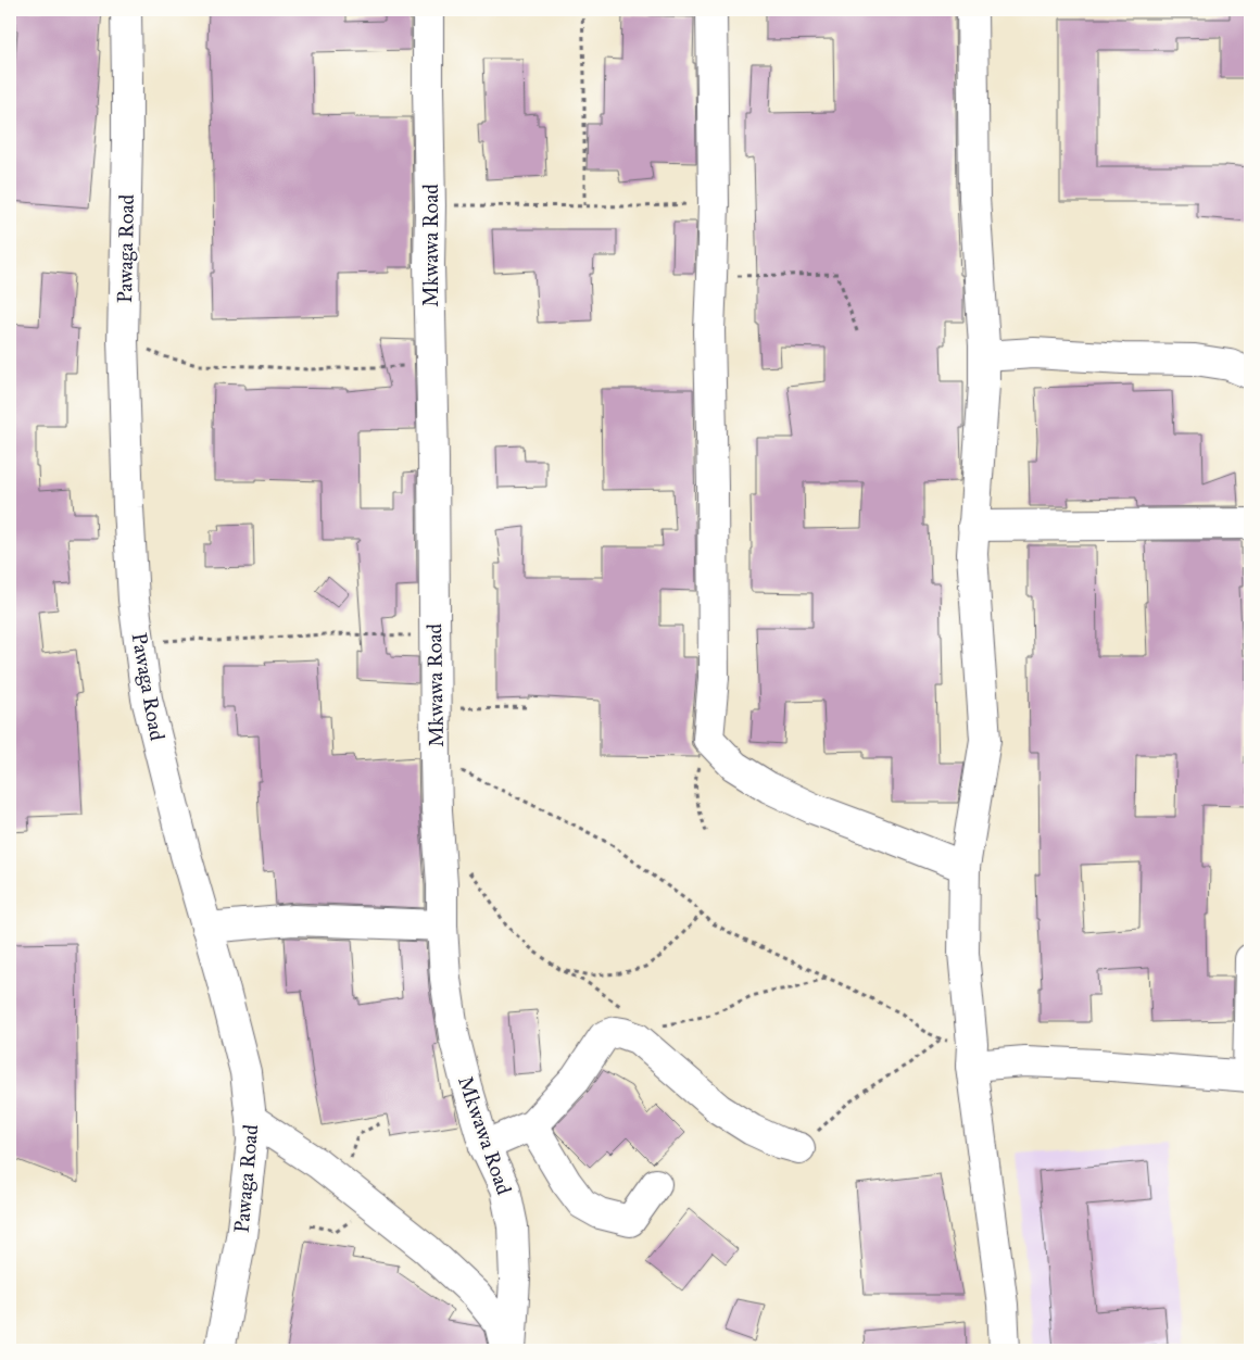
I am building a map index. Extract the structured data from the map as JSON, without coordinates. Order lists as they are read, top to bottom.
{
  "streets": {
    "street": ["Mkwawa Road", "Pawaga Road"]
  }
}
